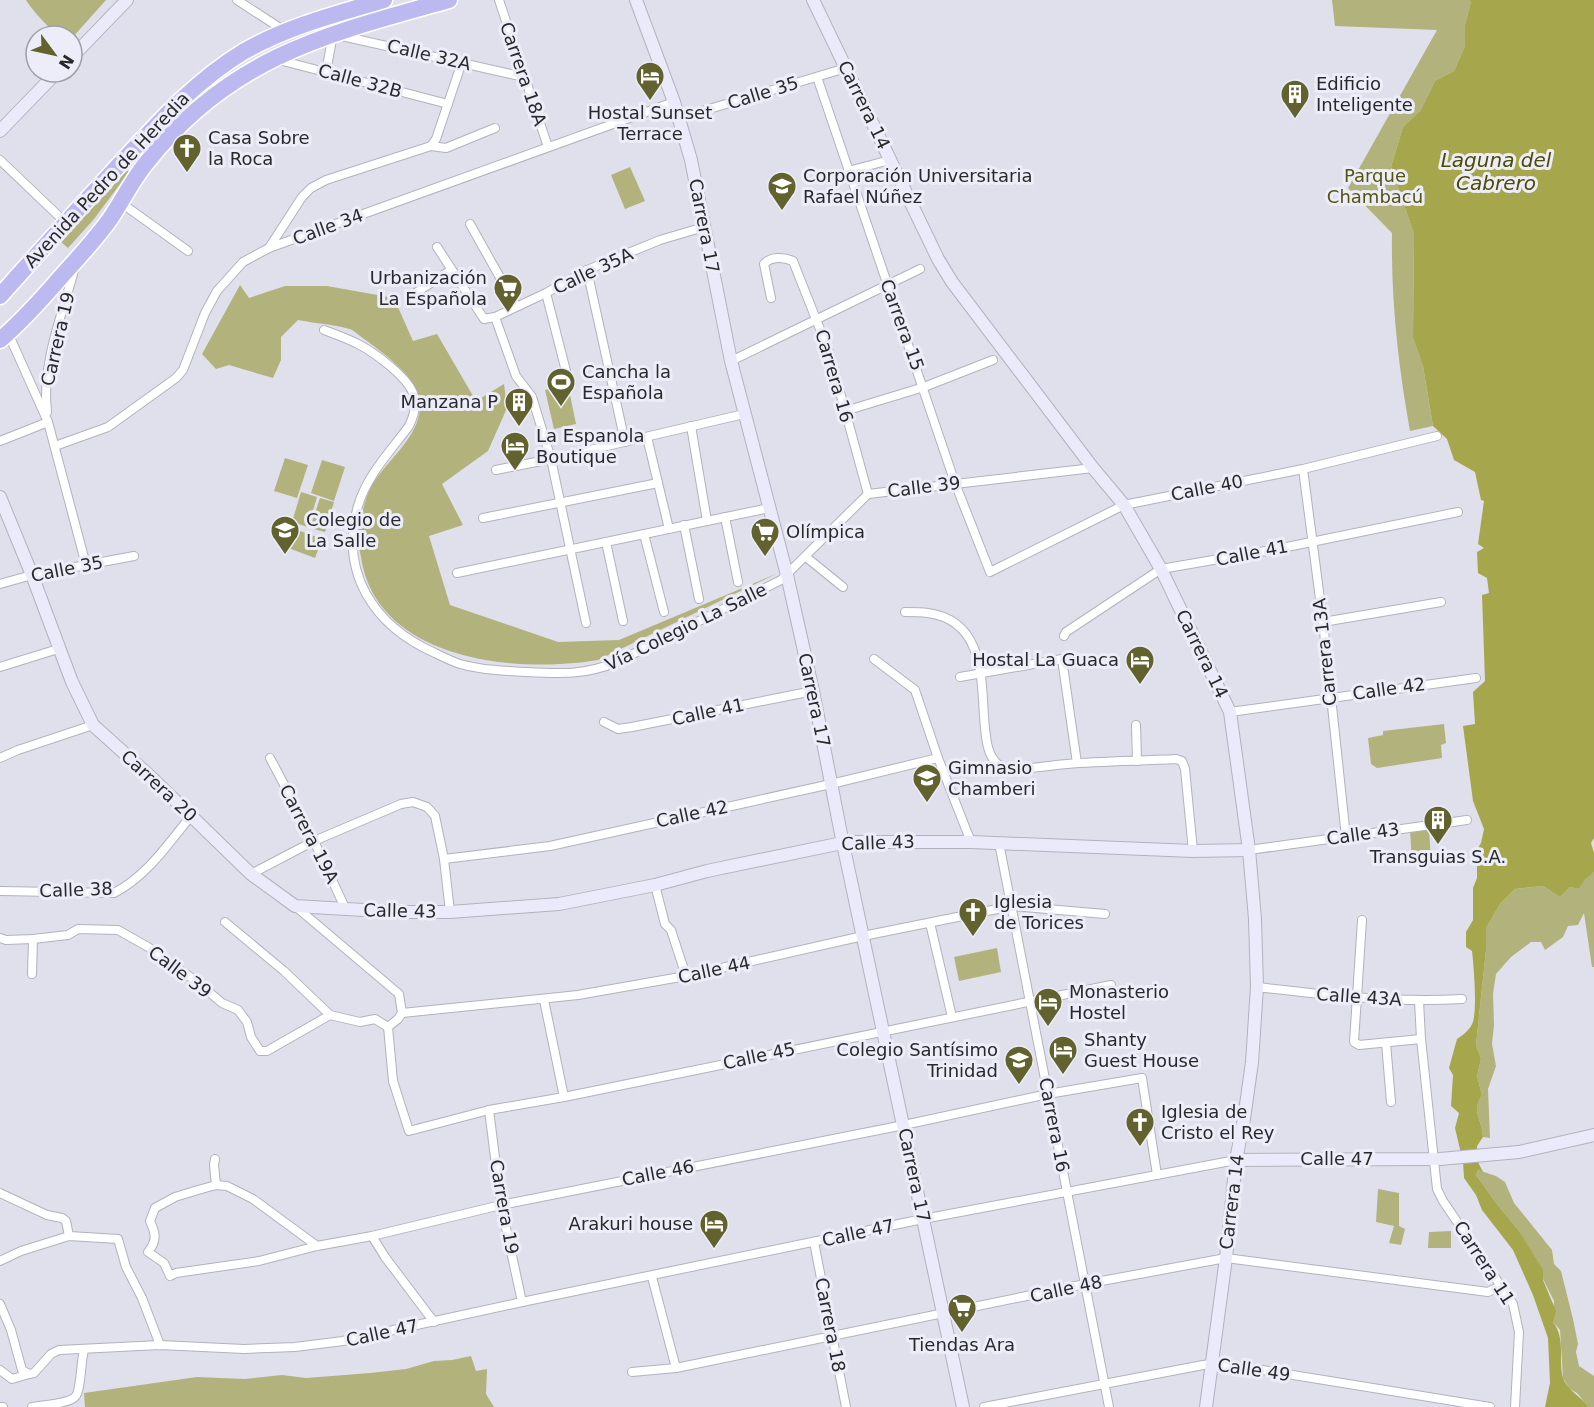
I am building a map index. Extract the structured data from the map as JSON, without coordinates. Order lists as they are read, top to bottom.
{
  "streets": {
    "highway": ["Avenida Pedro de Heredia"],
    "main road": [
      "Carrera 14",
      "Carrera 17",
      "Carrera 20",
      "Calle 43",
      "Calle 47"
    ],
    "street": [
      "Calle 32A",
      "Carrera 18A",
      "Calle 32B",
      "Calle 35",
      "Calle 34",
      "Calle 35A",
      "Carrera 15",
      "Carrera 19",
      "Carrera 16",
      "Calle 39",
      "Calle 40",
      "Calle 41",
      "Vía Colegio La Salle",
      "Carrera 13A",
      "Calle 42",
      "Carrera 19A",
      "Calle 38",
      "Calle 44",
      "Calle 43A",
      "Calle 45",
      "Calle 46",
      "Carrera 11",
      "Calle 48",
      "Carrera 18",
      "Calle 49"
    ]
  },
  "crossings": [
    ["Calle 32A", "Carrera 18A"],
    ["Calle 32A", "Avenida Pedro de Heredia"],
    ["Carrera 18A", "Calle 34"],
    ["Calle 32B", "Avenida Pedro de Heredia"],
    ["Calle 35", "Carrera 14"],
    ["Calle 35", "Carrera 17"],
    ["Calle 35", "Carrera 15"],
    ["Calle 35", "Carrera 19"],
    ["Calle 35", "Carrera 20"],
    ["Carrera 14", "Calle 39"],
    ["Carrera 14", "Calle 40"],
    ["Carrera 14", "Calle 41"],
    ["Carrera 14", "Calle 42"],
    ["Carrera 14", "Calle 43"],
    ["Carrera 14", "Calle 43A"],
    ["Carrera 14", "Calle 47"],
    ["Carrera 14", "Calle 48"],
    ["Carrera 14", "Calle 49"],
    ["Avenida Pedro de Heredia", "Carrera 19"],
    ["Carrera 17", "Calle 34"],
    ["Carrera 17", "Calle 35A"],
    ["Carrera 17", "Calle 39"],
    ["Carrera 17", "Calle 41"],
    ["Carrera 17", "Vía Colegio La Salle"],
    ["Carrera 17", "Calle 42"],
    ["Carrera 17", "Calle 43"],
    ["Carrera 17", "Calle 44"],
    ["Carrera 17", "Calle 45"],
    ["Carrera 17", "Calle 47"],
    ["Carrera 17", "Calle 46"],
    ["Carrera 17", "Calle 48"],
    ["Calle 34", "Carrera 19"],
    ["Carrera 15", "Calle 39"],
    ["Carrera 15", "Calle 40"],
    ["Carrera 19", "Calle 45"],
    ["Carrera 19", "Calle 47"],
    ["Carrera 19", "Calle 46"],
    ["Carrera 16", "Calle 39"],
    ["Carrera 16", "Calle 43"],
    ["Carrera 16", "Calle 44"],
    ["Carrera 16", "Calle 45"],
    ["Carrera 16", "Calle 47"],
    ["Carrera 16", "Calle 46"],
    ["Carrera 16", "Calle 48"],
    ["Carrera 16", "Calle 49"],
    ["Calle 39", "Vía Colegio La Salle"],
    ["Calle 40", "Carrera 13A"],
    ["Calle 41", "Carrera 13A"],
    ["Carrera 13A", "Calle 42"],
    ["Carrera 13A", "Calle 43"],
    ["Carrera 20", "Calle 43"],
    ["Carrera 20", "Calle 38"],
    ["Carrera 20", "Calle 44"],
    ["Carrera 19A", "Calle 43"],
    ["Calle 43A", "Carrera 11"],
    ["Calle 47", "Calle 46"],
    ["Calle 47", "Carrera 11"],
    ["Calle 47", "Carrera 18"],
    ["Carrera 11", "Calle 48"],
    ["Calle 48", "Carrera 18"]
  ],
  "water": ["Laguna del Cabrero"],
  "parks": ["Parque Chambacú"],
  "places": {
    "hotel": [
      "Hostal Sunset Terrace",
      "La Espanola Boutique",
      "Hostal La Guaca",
      "Monasterio Hostel",
      "Shanty Guest House",
      "Arakuri house"
    ],
    "building": ["Edificio Inteligente", "Manzana P", "Transguias S.A."],
    "church": ["Casa Sobre la Roca", "Iglesia de Torices", "Iglesia de Cristo el Rey"],
    "school or university": [
      "Corporación Universitaria Rafael Núñez",
      "Colegio de La Salle",
      "Gimnasio Chamberi",
      "Colegio Santísimo Trinidad"
    ],
    "supermarket": ["Urbanización La Española", "Olímpica", "Tiendas Ara"],
    "sports": ["Cancha la Española"]
  },
  "north": "bottom right"
}
